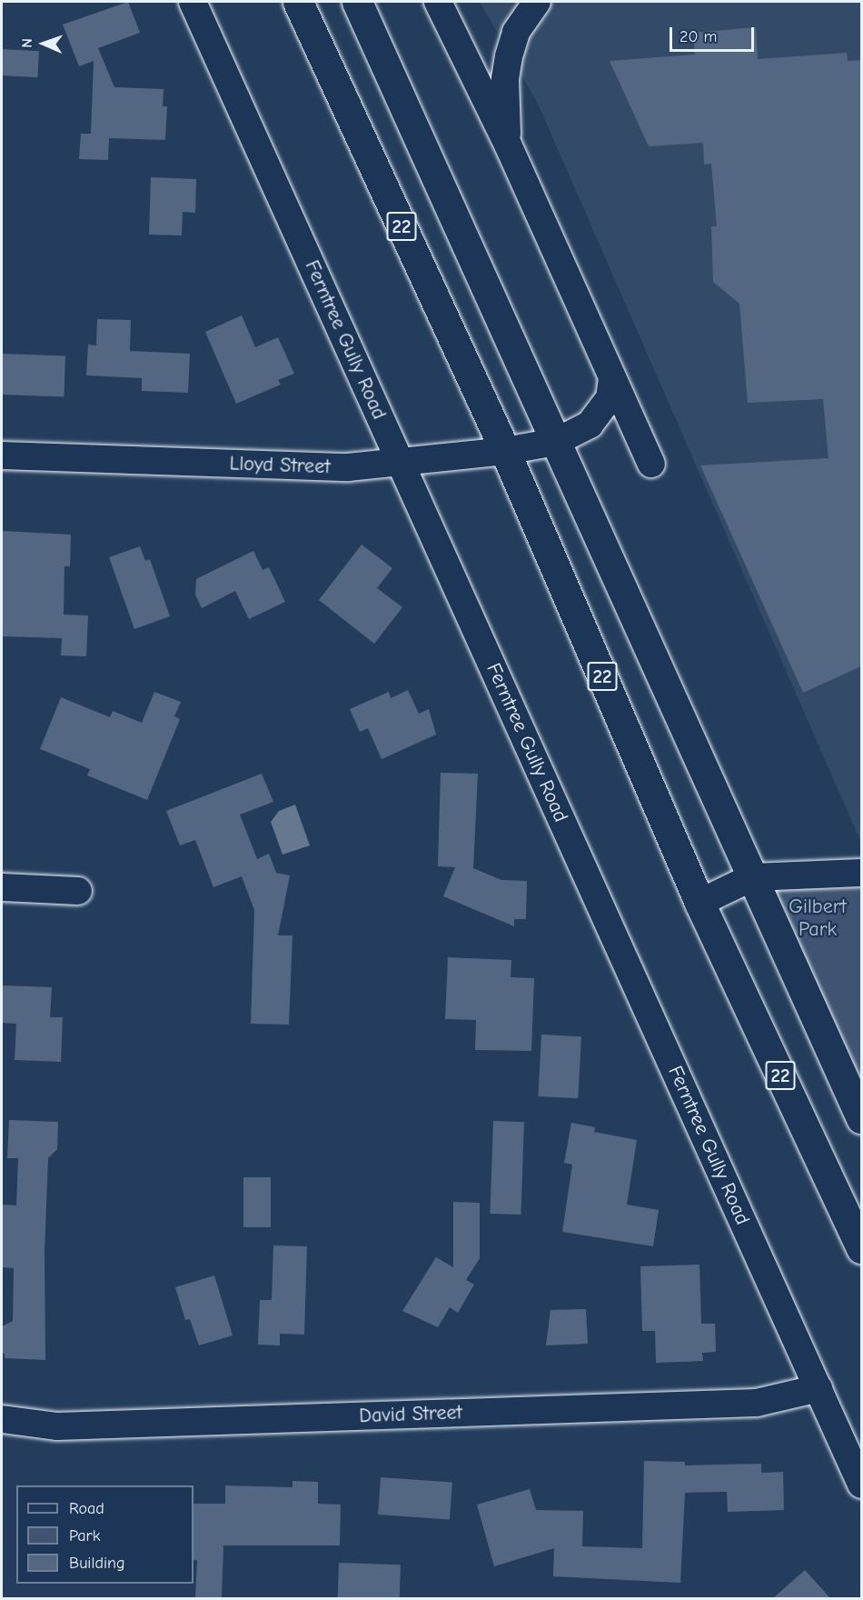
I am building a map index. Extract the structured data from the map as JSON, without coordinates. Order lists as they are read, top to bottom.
{
  "streets": {
    "main road": ["22"],
    "street": ["Ferntree Gully Road", "Lloyd Street", "David Street"]
  },
  "crossings": [
    ["22", "Lloyd Street"],
    ["Ferntree Gully Road", "Lloyd Street"],
    ["Ferntree Gully Road", "David Street"]
  ],
  "parks": ["Gilbert Park"],
  "legend": ["Road", "Park", "Building"],
  "scale_bar": "20 m",
  "north": "left"
}
